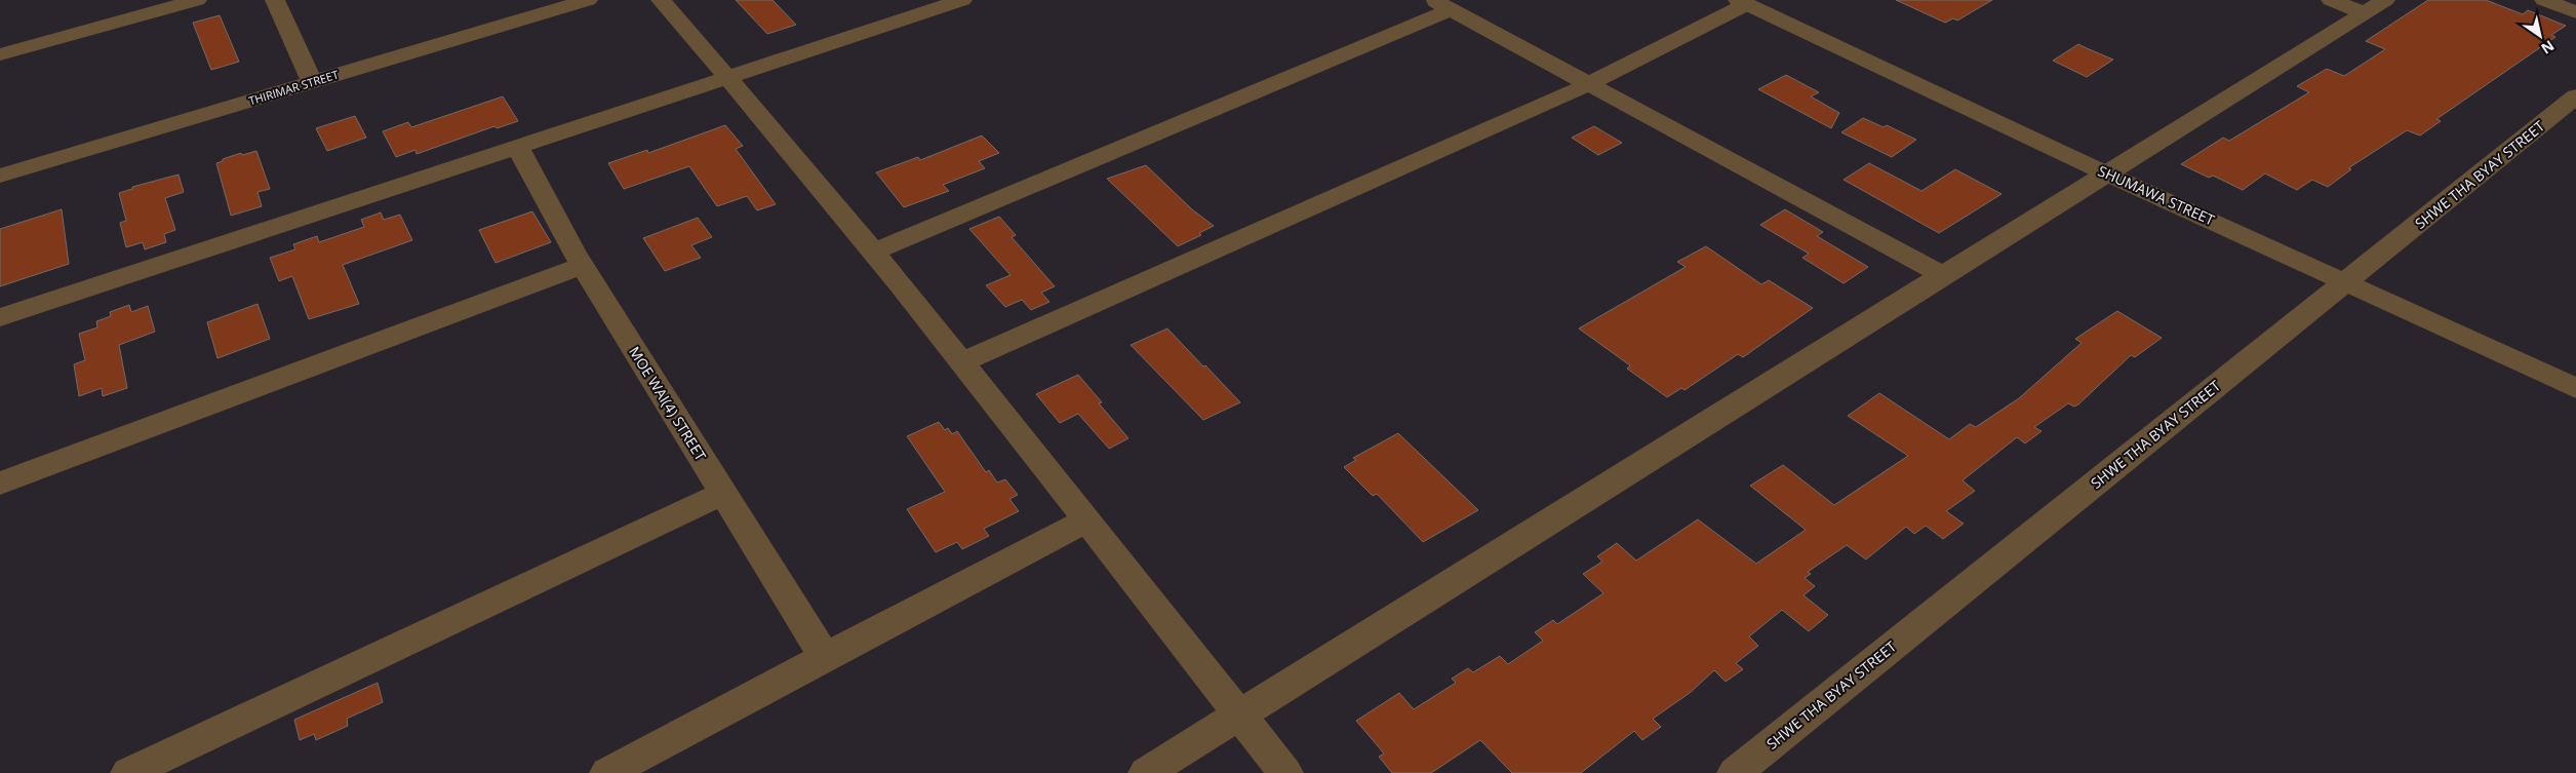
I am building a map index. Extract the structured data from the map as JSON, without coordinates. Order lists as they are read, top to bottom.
{
  "streets": {
    "street": [
      "THIRIMAR STREET",
      "SHWE THA BYAY STREET",
      "SHUMAWA STREET",
      "MOE WAI(4) STREET"
    ]
  },
  "crossings": [
    ["SHWE THA BYAY STREET", "SHUMAWA STREET"]
  ],
  "north": "bottom right"
}
